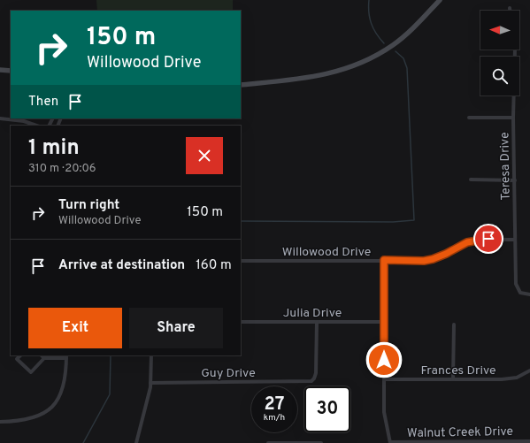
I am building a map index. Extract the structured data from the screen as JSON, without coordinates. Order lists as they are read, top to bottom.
{
  "streets": {
    "street": [
      "Teresa Drive",
      "Willowood Drive",
      "Julia Drive",
      "Frances Drive",
      "Guy Drive",
      "Walnut Creek Drive"
    ]
  },
  "crossings": [
    ["Teresa Drive", "Willowood Drive"],
    ["Julia Drive", "Guy Drive"]
  ],
  "north": "left",
  "page": {
    "turn": ["150 m", "Willowood Drive"],
    "then": "Then",
    "heading": ["1 min", "310 m · 20:06"],
    "list": [
      {
        "name": "Turn right",
        "note": "Willowood Drive",
        "value": "150 m"
      },
      {
        "name": "Arrive at destination",
        "value": "160 m"
      }
    ],
    "buttons": ["Exit", "Share"],
    "speed": "27 km/h",
    "limit": "30"
  }
}
